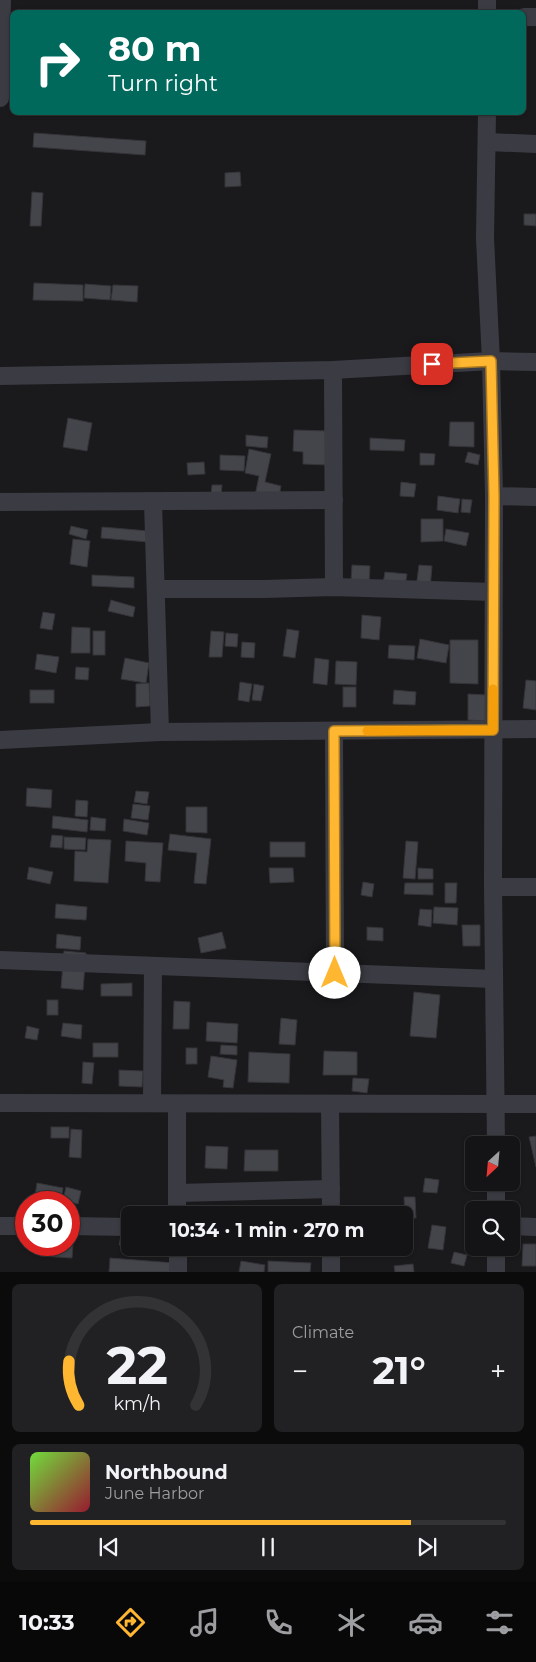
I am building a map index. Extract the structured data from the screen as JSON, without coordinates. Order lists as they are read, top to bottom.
{
  "north": "bottom left",
  "page": {
    "turn": ["80 m", "Turn right"],
    "limit": "30",
    "trip": "10:34 · 1 min · 270 m",
    "tile": "Climate",
    "heat": ["−", "21°", "+"],
    "song": ["Northbound", "June Harbor"],
    "tabs": "10:33",
    "gauge": ["22", "km/h"]
  }
}
